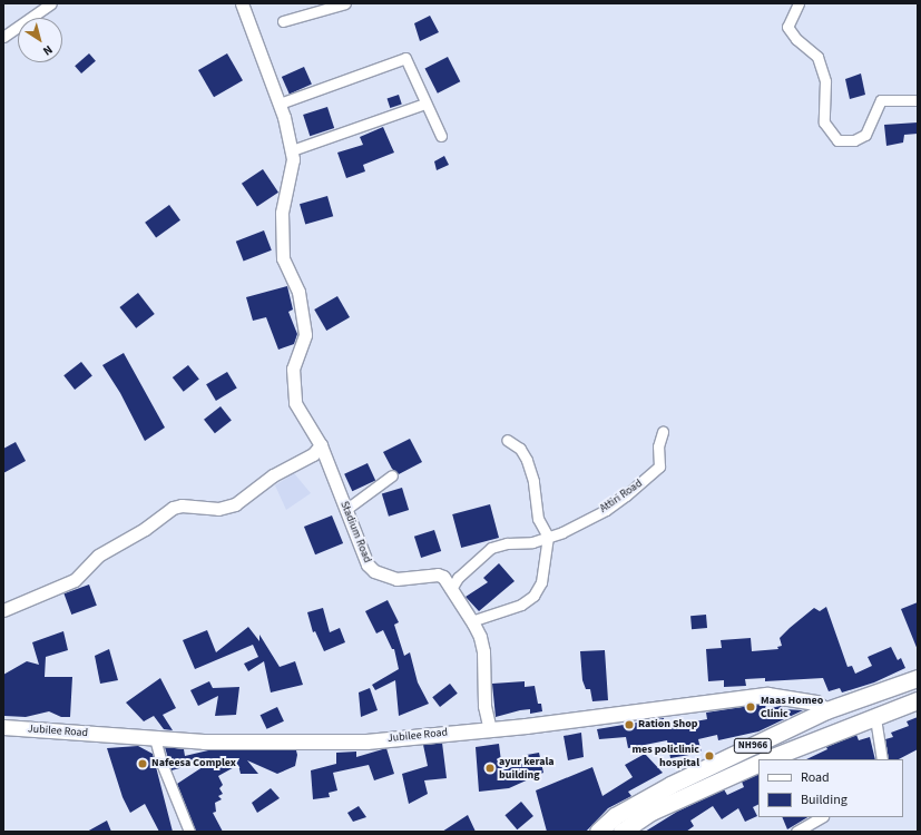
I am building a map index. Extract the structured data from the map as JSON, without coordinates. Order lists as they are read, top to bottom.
{
  "streets": {
    "highway": ["NH966"],
    "main road": ["Jubilee Road"],
    "street": ["Attiri Road", "Stadium Road"]
  },
  "crossings": [
    ["Attiri Road", "Stadium Road"],
    ["Stadium Road", "Jubilee Road"],
    ["Jubilee Road", "NH966"]
  ],
  "places": [
    "Maas Homeo Clinic",
    "Ration Shop",
    "mes policlinic hospital",
    "Nafeesa Complex",
    "ayur kerala building"
  ],
  "legend": ["Road", "Building"],
  "north": "bottom right"
}
